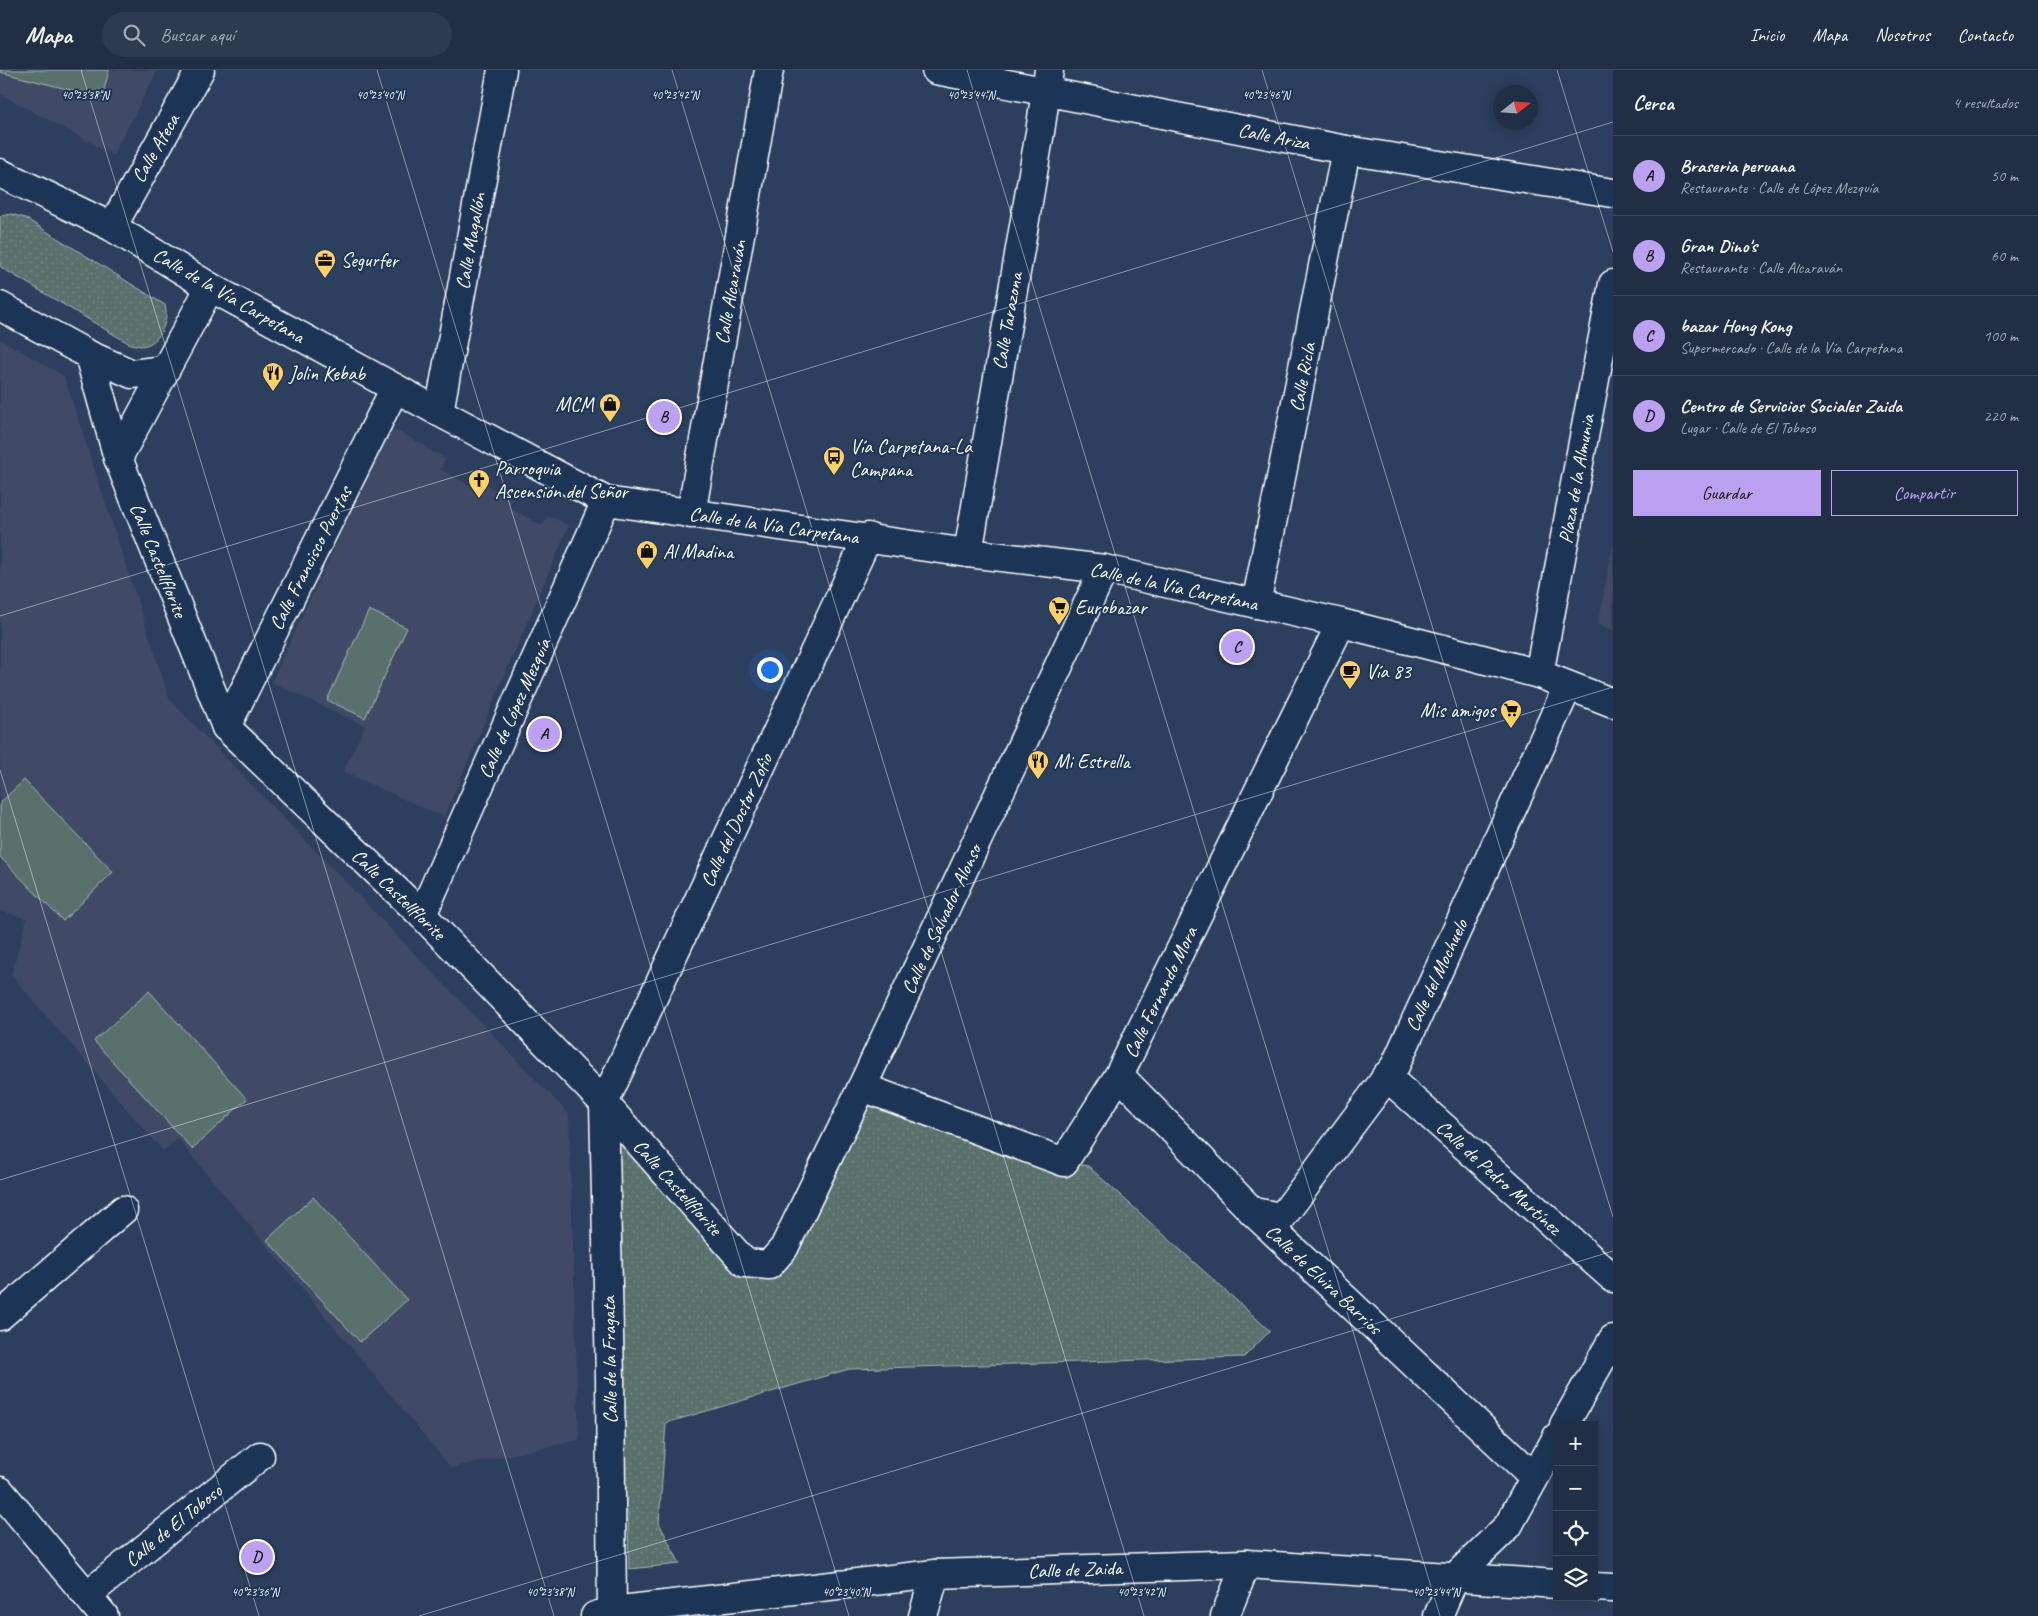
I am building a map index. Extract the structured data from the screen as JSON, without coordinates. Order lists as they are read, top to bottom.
{
  "streets": {
    "street": [
      "Calle Ariza",
      "Calle Ateca",
      "Calle Magallón",
      "Calle Alcaraván",
      "Calle de la Vía Carpetana",
      "Calle Tarazona",
      "Calle Ricla",
      "Plaza de la Almunia",
      "Calle Francisco Puertas",
      "Calle Castellflorite",
      "Calle de López Mezquía",
      "Calle del Doctor Zofio",
      "Calle de Salvador Alonso",
      "Calle del Mochuelo",
      "Calle Fernando Mora",
      "Calle de Pedro Martínez",
      "Calle de Elvira Barrios",
      "Calle de la Fragata",
      "Calle de El Toboso",
      "Calle de Zaida"
    ]
  },
  "crossings": [
    ["Calle Ariza", "Calle Tarazona"],
    ["Calle Ariza", "Calle Ricla"],
    ["Calle Ateca", "Calle de la Vía Carpetana"],
    ["Calle Magallón", "Calle de la Vía Carpetana"],
    ["Calle Alcaraván", "Calle de la Vía Carpetana"],
    ["Calle de la Vía Carpetana", "Calle Tarazona"],
    ["Calle de la Vía Carpetana", "Calle Ricla"],
    ["Calle de la Vía Carpetana", "Plaza de la Almunia"],
    ["Calle de la Vía Carpetana", "Calle Francisco Puertas"],
    ["Calle de la Vía Carpetana", "Calle de López Mezquía"],
    ["Calle de la Vía Carpetana", "Calle del Doctor Zofio"],
    ["Calle de la Vía Carpetana", "Calle de Salvador Alonso"],
    ["Calle de la Vía Carpetana", "Calle del Mochuelo"],
    ["Calle de la Vía Carpetana", "Calle Fernando Mora"],
    ["Calle Francisco Puertas", "Calle Castellflorite"],
    ["Calle Castellflorite", "Calle de López Mezquía"],
    ["Calle Castellflorite", "Calle del Doctor Zofio"],
    ["Calle Castellflorite", "Calle de Salvador Alonso"],
    ["Calle Castellflorite", "Calle de la Fragata"],
    ["Calle del Doctor Zofio", "Calle de la Fragata"],
    ["Calle de Salvador Alonso", "Calle Fernando Mora"],
    ["Calle del Mochuelo", "Calle de Pedro Martínez"],
    ["Calle del Mochuelo", "Calle de Elvira Barrios"],
    ["Calle Fernando Mora", "Calle de Elvira Barrios"],
    ["Calle de la Fragata", "Calle de Zaida"]
  ],
  "places": {
    "office": ["Segurfer"],
    "restaurant": ["Jolin Kebab", "Mi Estrella"],
    "shop": ["MCM", "Al Madina"],
    "bus stop": ["Vía Carpetana-La Campana"],
    "church": ["Parroquia Ascensión del Señor"],
    "supermarket": ["Eurobazar", "Mis amigos"],
    "cafe": ["Vía 83"]
  },
  "north": "right",
  "page": {
    "header": "Mapa",
    "search": "Buscar aquí",
    "nav": [
      "Inicio",
      "Mapa",
      "Nosotros",
      "Contacto"
    ],
    "heading": ["Cerca", "4 resultados"],
    "list": [
      {
        "mark": "A",
        "name": "Braseria peruana",
        "note": "Restaurante · Calle de López Mezquía",
        "value": "50 m"
      },
      {
        "mark": "B",
        "name": "Gran Dino's",
        "note": "Restaurante · Calle Alcaraván",
        "value": "60 m"
      },
      {
        "mark": "C",
        "name": "bazar Hong Kong",
        "note": "Supermercado · Calle de la Vía Carpetana",
        "value": "100 m"
      },
      {
        "mark": "D",
        "name": "Centro de Servicios Sociales Zaida",
        "note": "Lugar · Calle de El Toboso",
        "value": "220 m"
      }
    ],
    "pins": [
      "B",
      "C",
      "A",
      "D"
    ],
    "buttons": ["Guardar", "Compartir"],
    "map_buttons": ["+", "−"]
  },
  "coordinates": [
    "40°23'38\"N",
    "40°23'40\"N",
    "40°23'42\"N",
    "40°23'44\"N",
    "40°23'46\"N",
    "40°23'36\"N"
  ]
}
